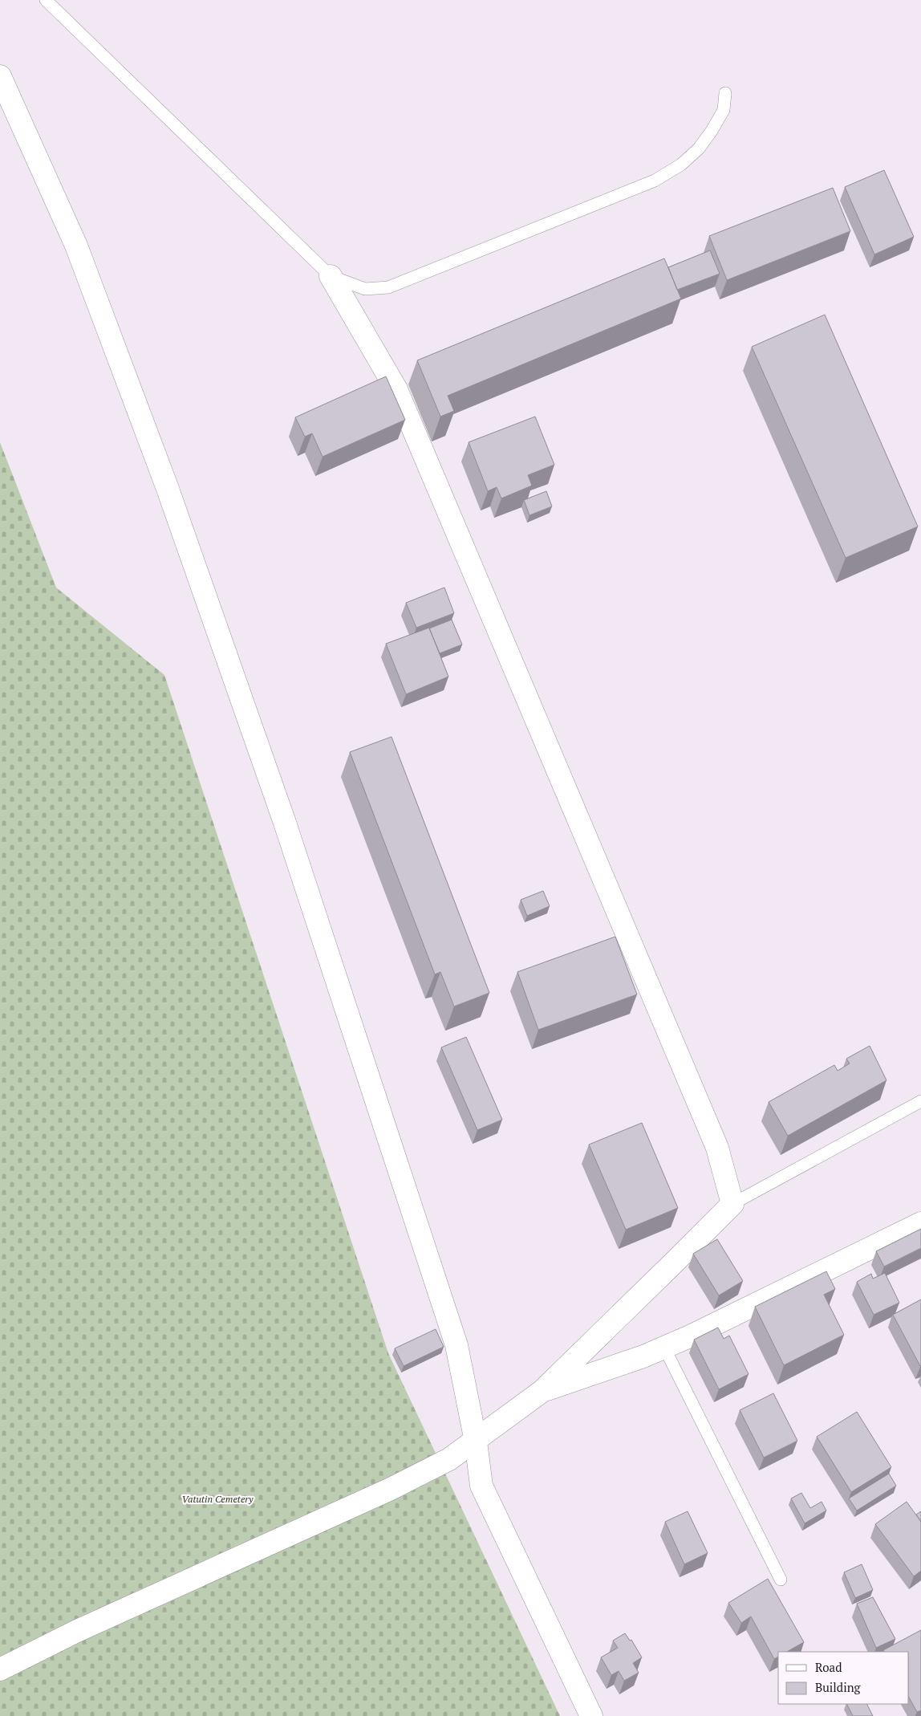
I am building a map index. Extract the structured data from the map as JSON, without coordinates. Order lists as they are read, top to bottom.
{
  "parks": ["Vatutin Cemetery"],
  "legend": ["Road", "Building"]
}
